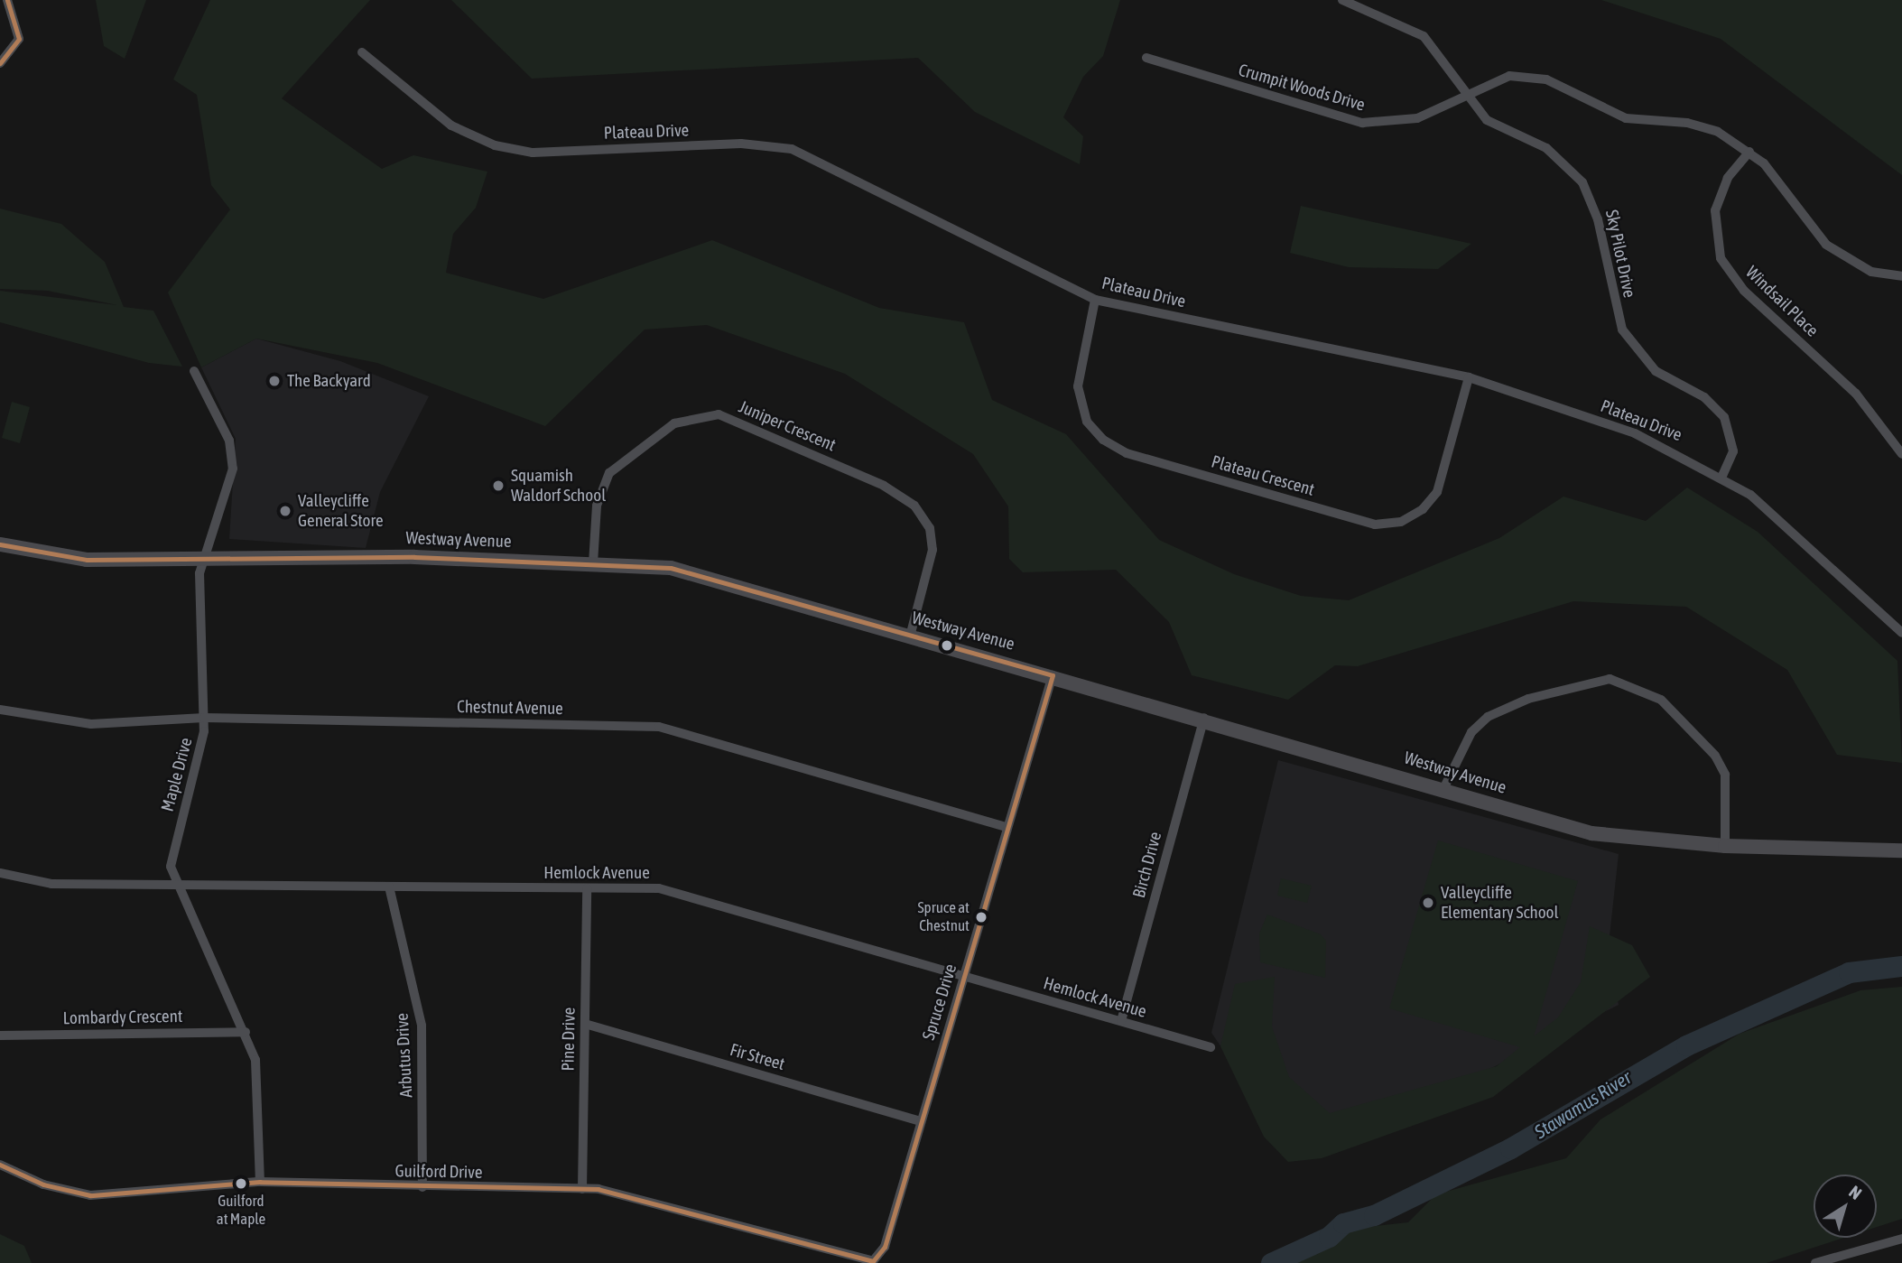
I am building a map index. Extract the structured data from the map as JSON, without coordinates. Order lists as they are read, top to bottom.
{
  "streets": {
    "street": [
      "Crumpit Woods Drive",
      "Plateau Drive",
      "Sky Pilot Drive",
      "Windsail Place",
      "Juniper Crescent",
      "Plateau Crescent",
      "Westway Avenue",
      "Chestnut Avenue",
      "Maple Drive",
      "Birch Drive",
      "Hemlock Avenue",
      "Spruce Drive",
      "Lombardy Crescent",
      "Pine Drive",
      "Arbutus Drive",
      "Fir Street",
      "Guilford Drive"
    ]
  },
  "crossings": [
    ["Crumpit Woods Drive", "Sky Pilot Drive"],
    ["Crumpit Woods Drive", "Windsail Place"],
    ["Plateau Drive", "Sky Pilot Drive"],
    ["Plateau Drive", "Plateau Crescent"],
    ["Juniper Crescent", "Westway Avenue"],
    ["Westway Avenue", "Maple Drive"],
    ["Westway Avenue", "Birch Drive"],
    ["Westway Avenue", "Spruce Drive"],
    ["Chestnut Avenue", "Maple Drive"],
    ["Chestnut Avenue", "Spruce Drive"],
    ["Maple Drive", "Hemlock Avenue"],
    ["Maple Drive", "Lombardy Crescent"],
    ["Maple Drive", "Guilford Drive"],
    ["Birch Drive", "Hemlock Avenue"],
    ["Hemlock Avenue", "Spruce Drive"],
    ["Hemlock Avenue", "Pine Drive"],
    ["Hemlock Avenue", "Arbutus Drive"],
    ["Spruce Drive", "Fir Street"],
    ["Spruce Drive", "Guilford Drive"],
    ["Pine Drive", "Fir Street"],
    ["Pine Drive", "Guilford Drive"],
    ["Arbutus Drive", "Guilford Drive"]
  ],
  "water": ["Stawamus River"],
  "places": [
    "The Backyard",
    "Squamish Waldorf School",
    "Valleycliffe General Store",
    "Valleycliffe Elementary School",
    "Spruce at Chestnut",
    "Guilford at Maple"
  ],
  "north": "top right"
}
